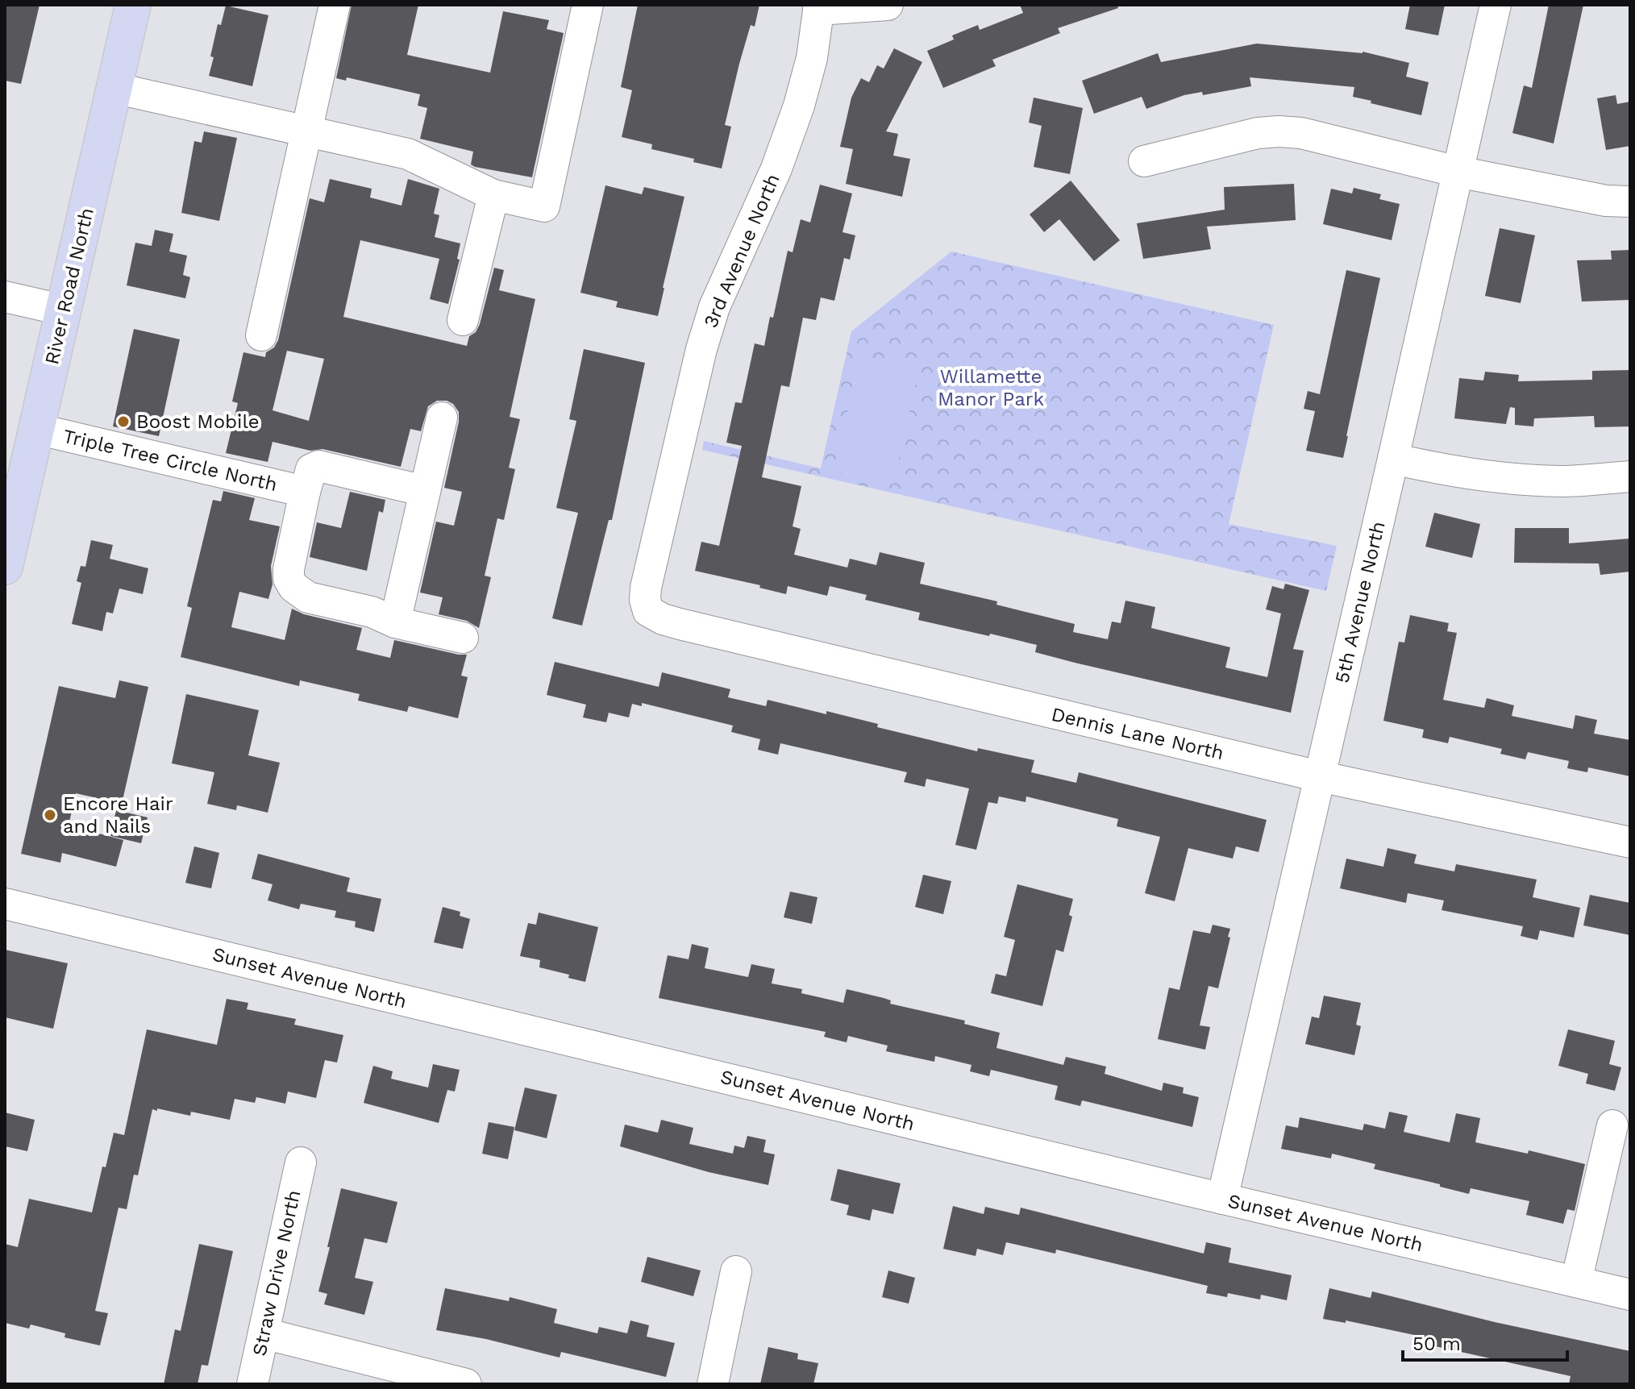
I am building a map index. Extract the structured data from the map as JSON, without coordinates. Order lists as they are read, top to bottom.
{
  "streets": {
    "main road": ["River Road North"],
    "street": [
      "3rd Avenue North",
      "Triple Tree Circle North",
      "5th Avenue North",
      "Dennis Lane North",
      "Sunset Avenue North",
      "Straw Drive North"
    ]
  },
  "crossings": [
    ["3rd Avenue North", "Dennis Lane North"],
    ["River Road North", "Triple Tree Circle North"],
    ["5th Avenue North", "Dennis Lane North"],
    ["5th Avenue North", "Sunset Avenue North"]
  ],
  "parks": ["Willamette Manor Park"],
  "places": ["Boost Mobile", "Encore Hair and Nails"],
  "scale_bar": "50 m"
}
